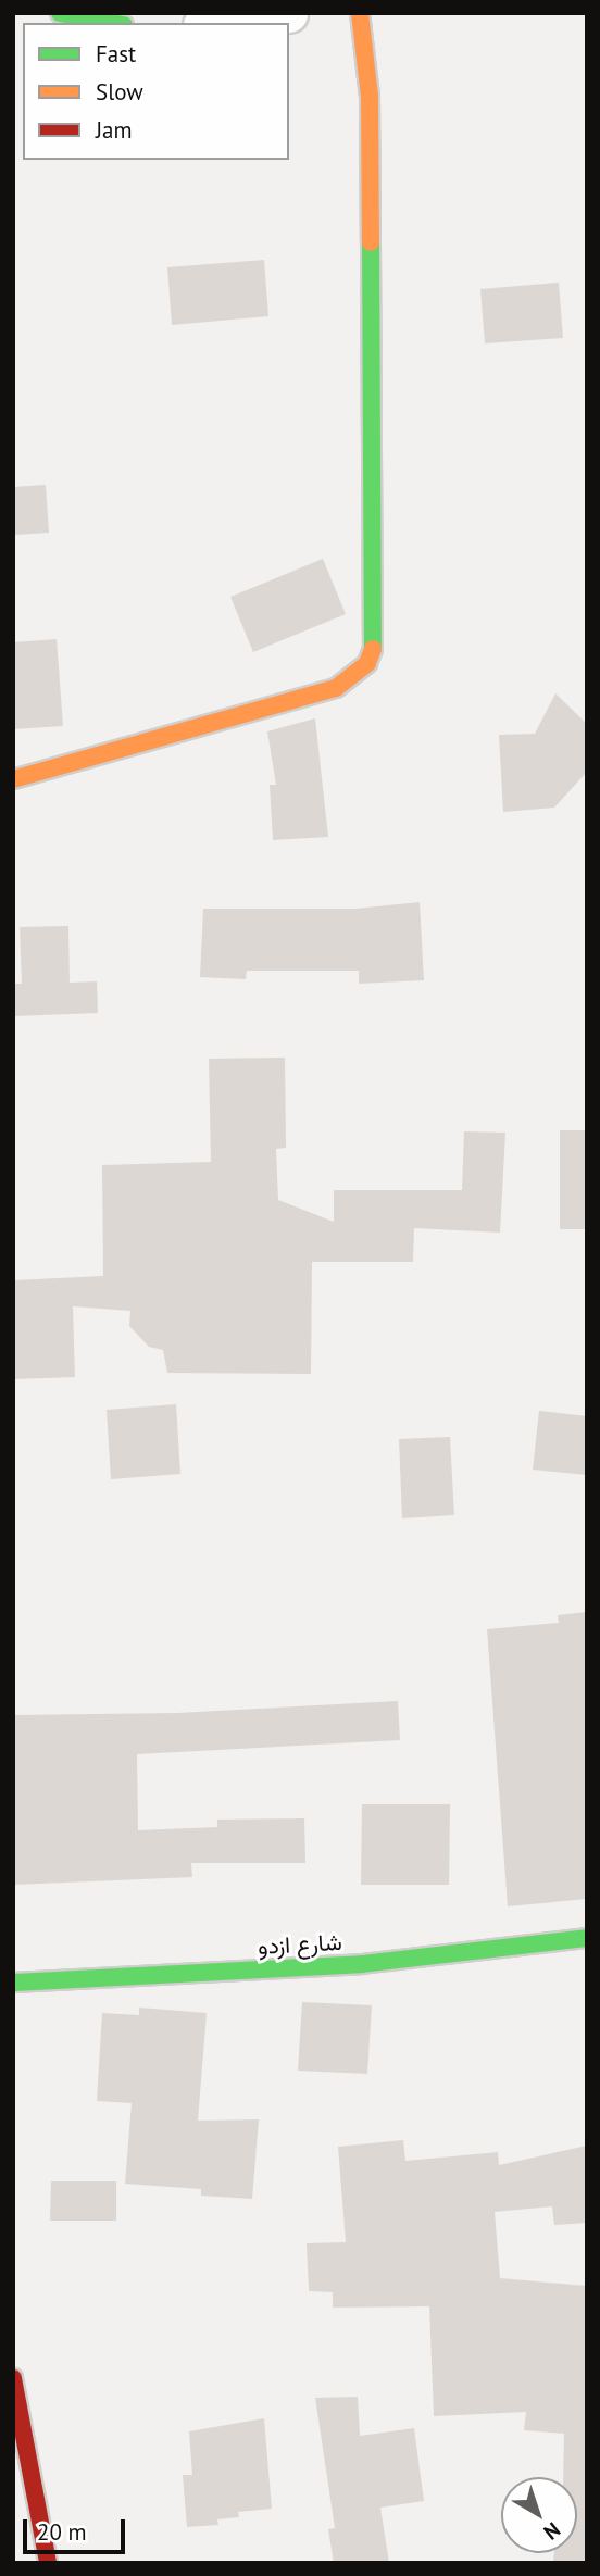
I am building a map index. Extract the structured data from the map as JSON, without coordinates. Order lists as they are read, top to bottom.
{
  "streets": {
    "street": ["شارع ازدو"]
  },
  "legend": ["Fast", "Slow", "Jam"],
  "scale_bar": "20 m",
  "north": "bottom right"
}
